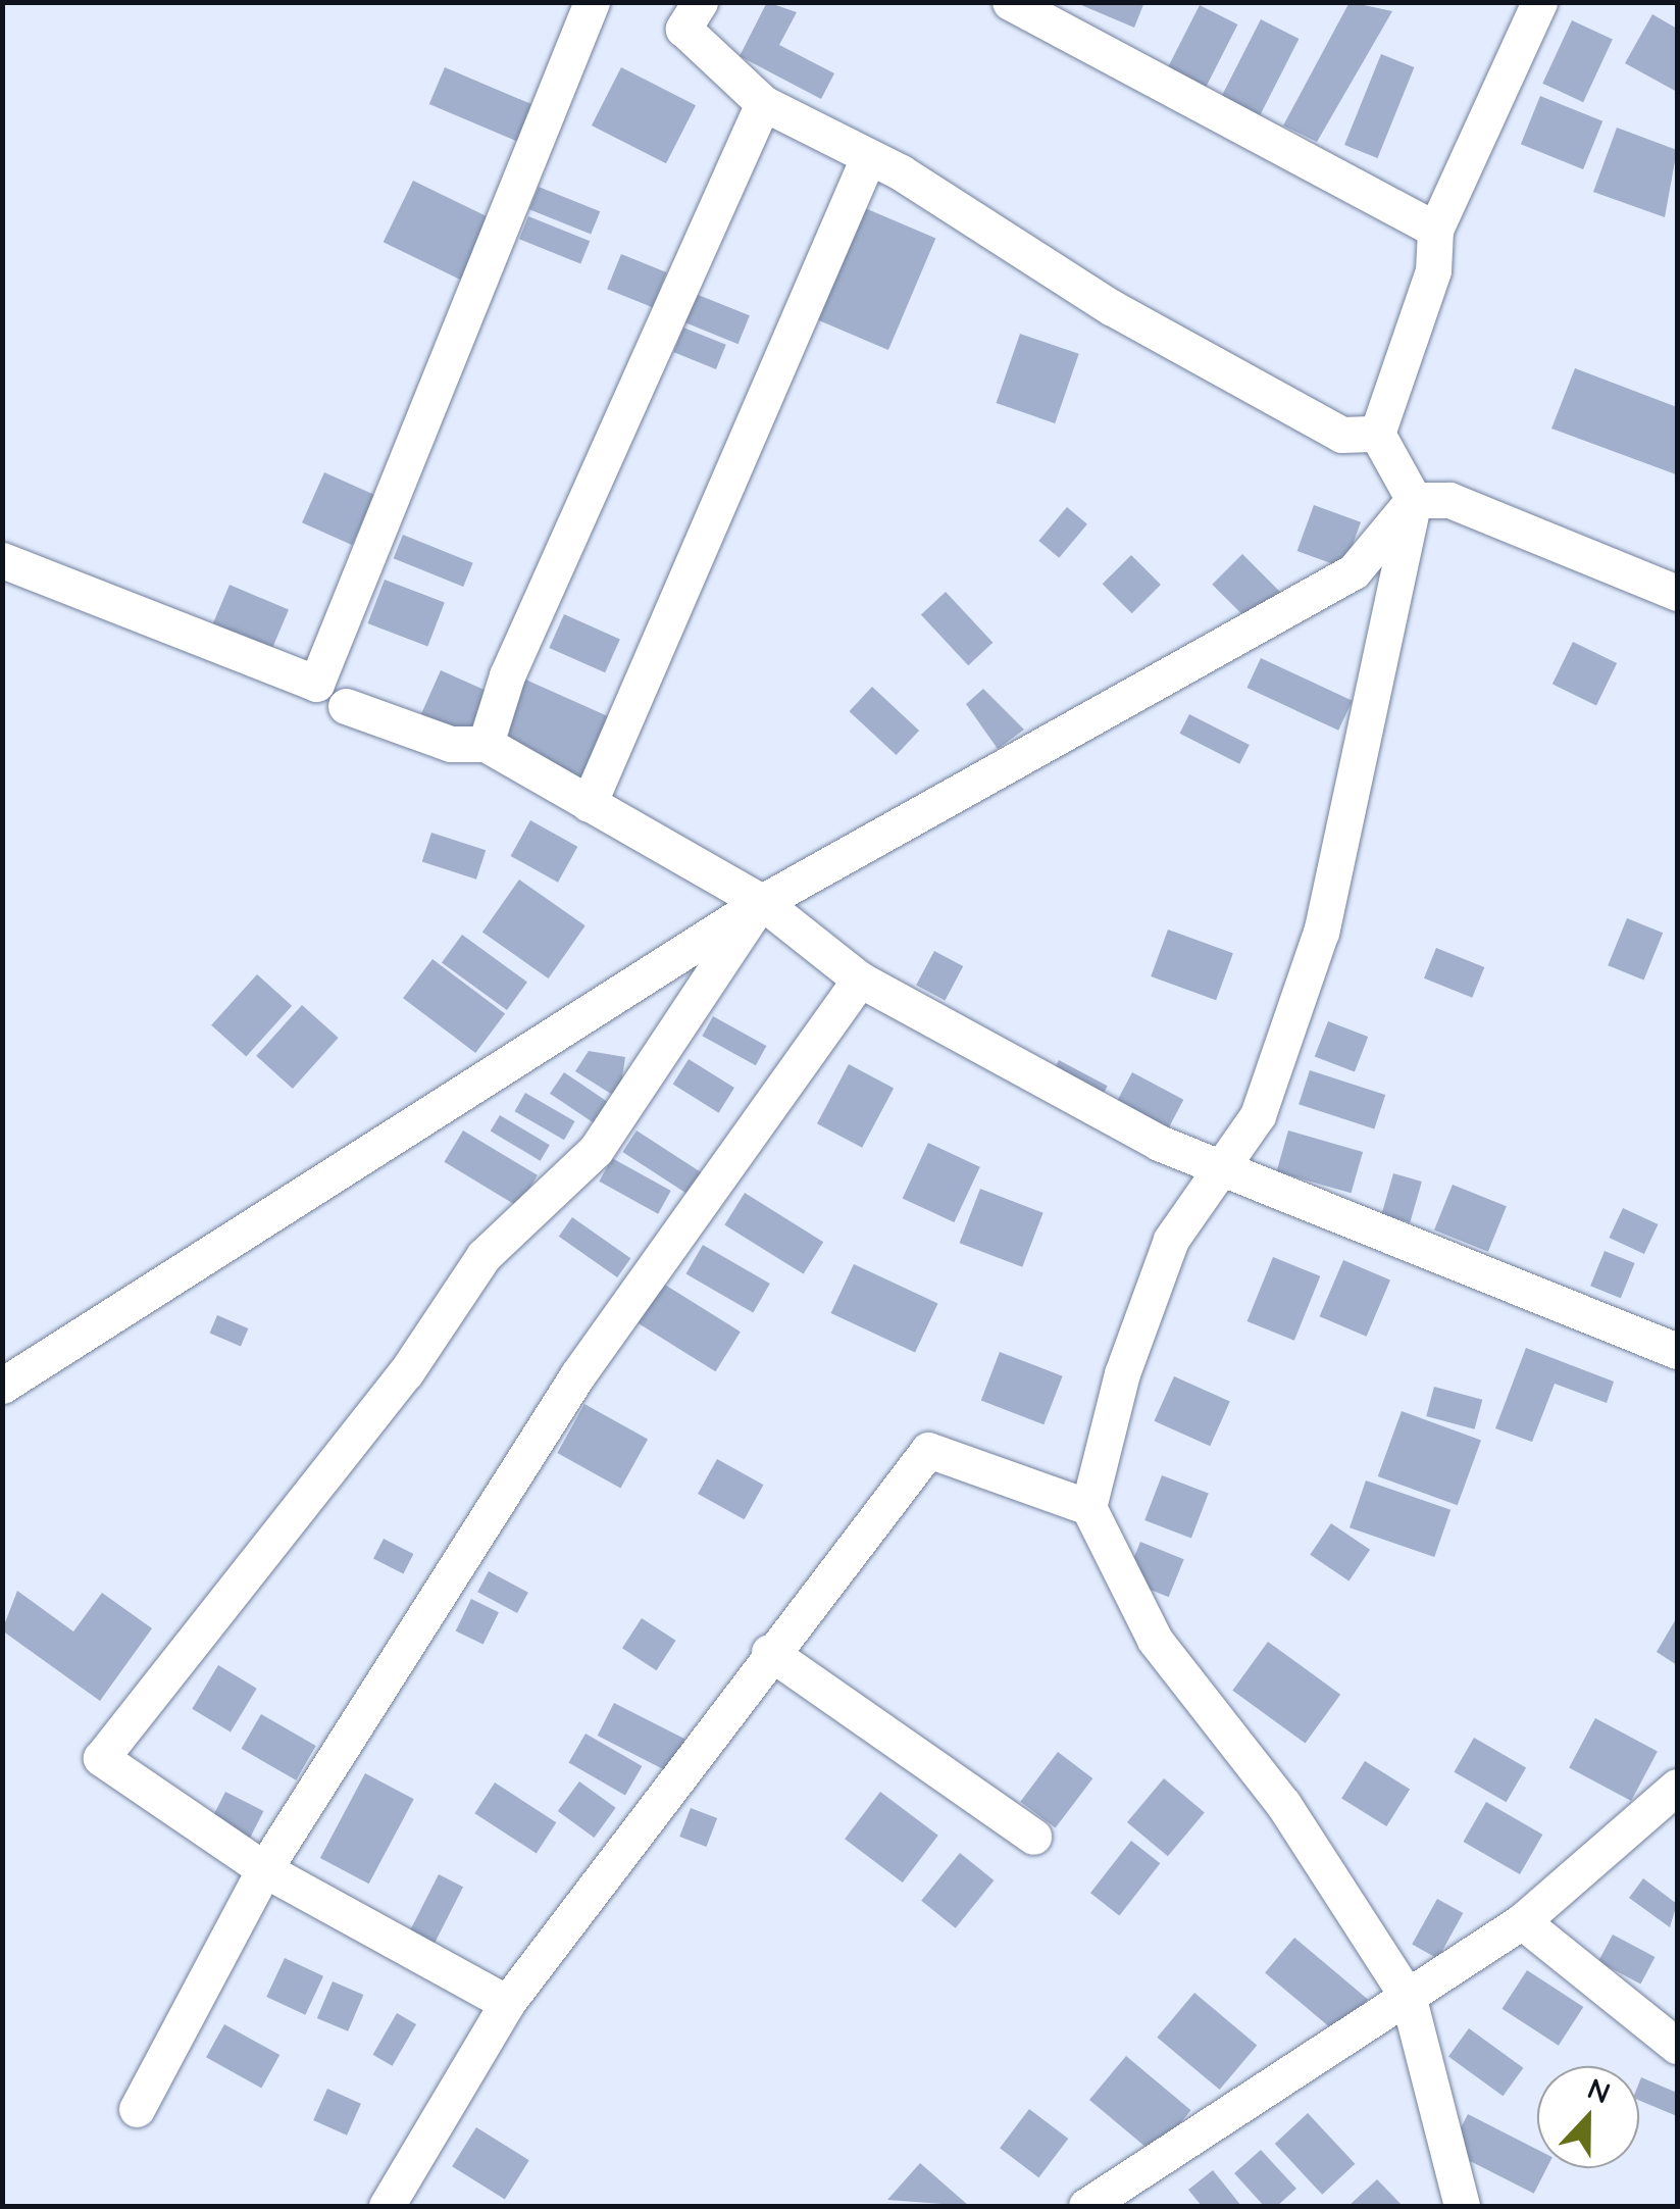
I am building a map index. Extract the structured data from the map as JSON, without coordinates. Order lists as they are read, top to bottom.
{
  "north": "top"
}
